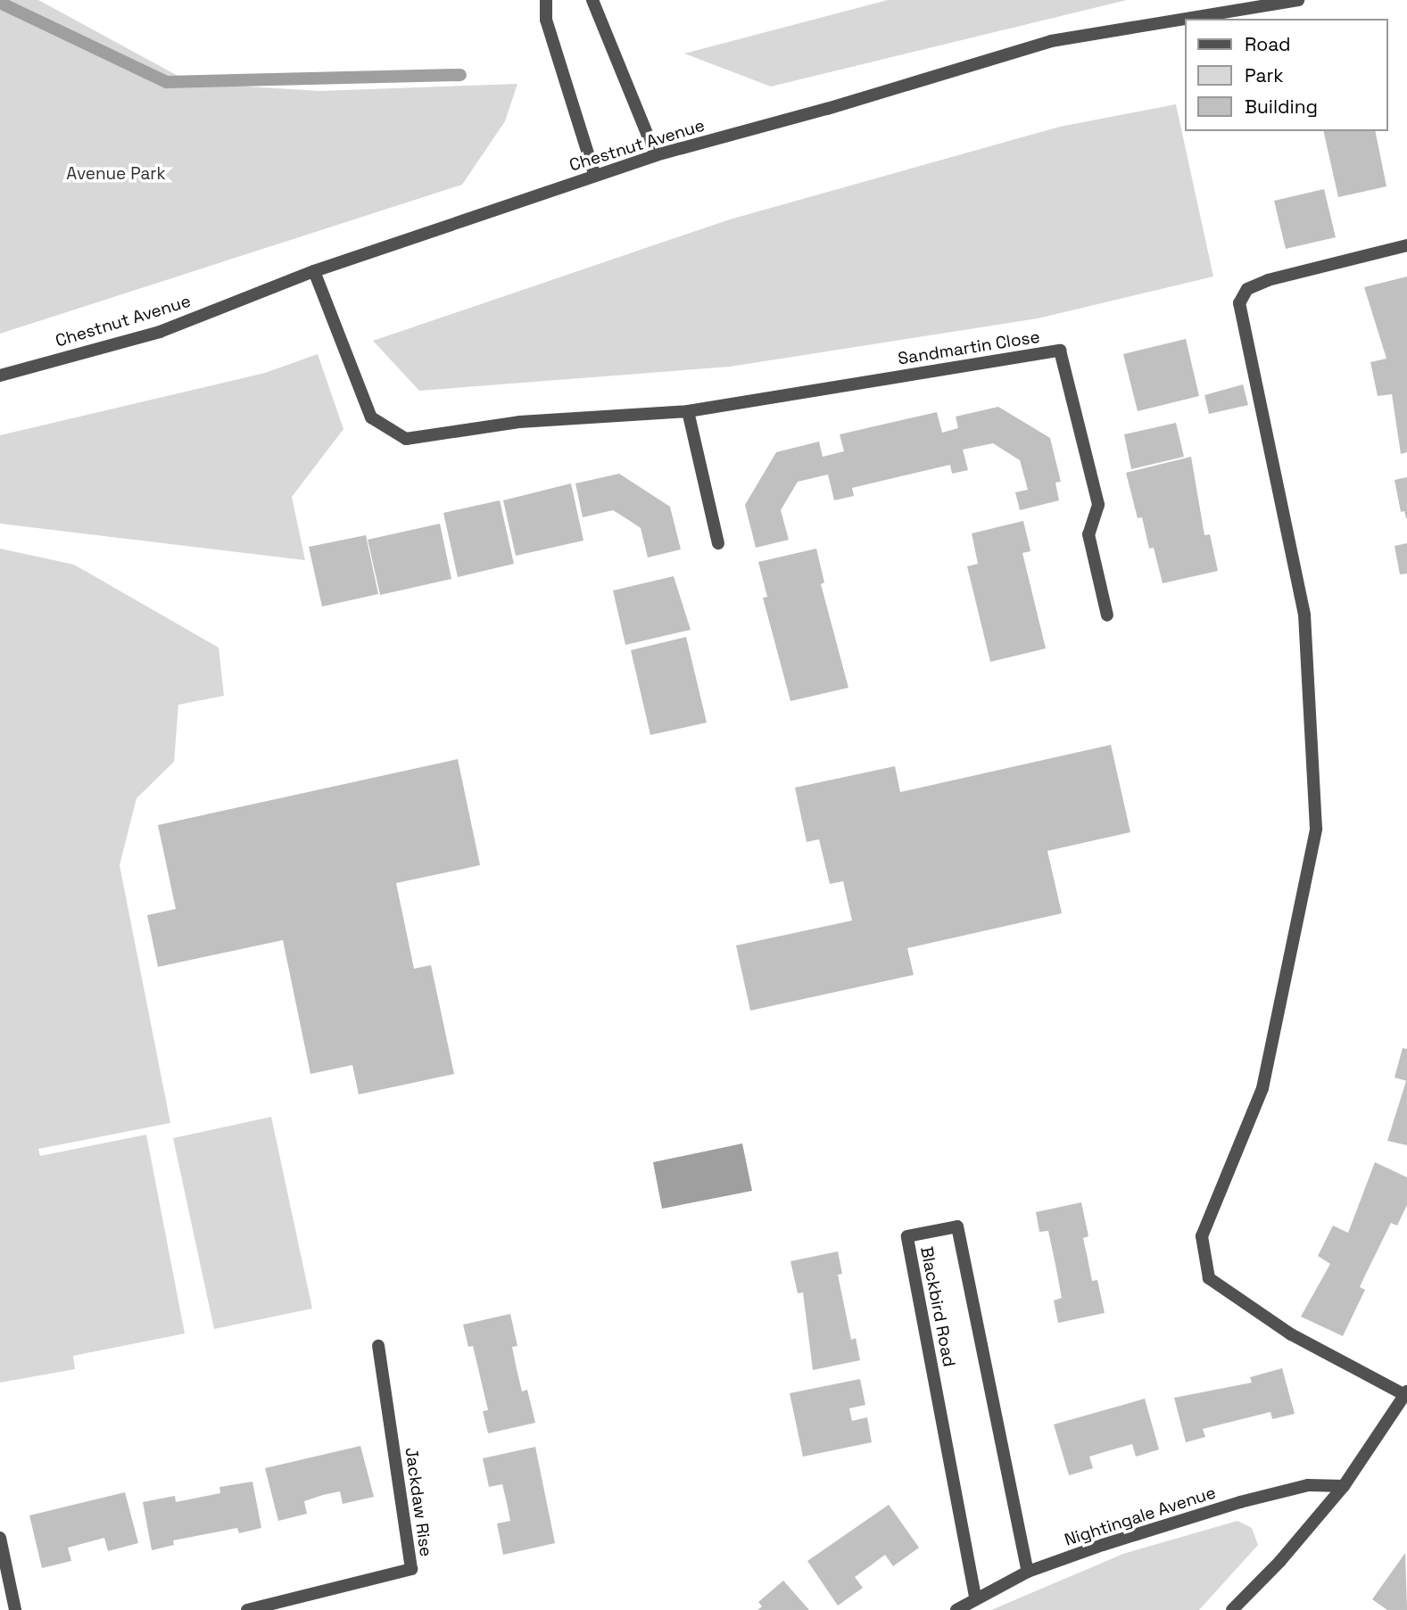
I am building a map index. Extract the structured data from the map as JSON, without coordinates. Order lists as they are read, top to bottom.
{
  "streets": {
    "street": [
      "Chestnut Avenue",
      "Sandmartin Close",
      "Blackbird Road",
      "Jackdaw Rise",
      "Nightingale Avenue"
    ]
  },
  "crossings": [
    ["Chestnut Avenue", "Sandmartin Close"],
    ["Blackbird Road", "Nightingale Avenue"]
  ],
  "parks": ["Avenue Park"],
  "legend": ["Road", "Park", "Building"]
}
